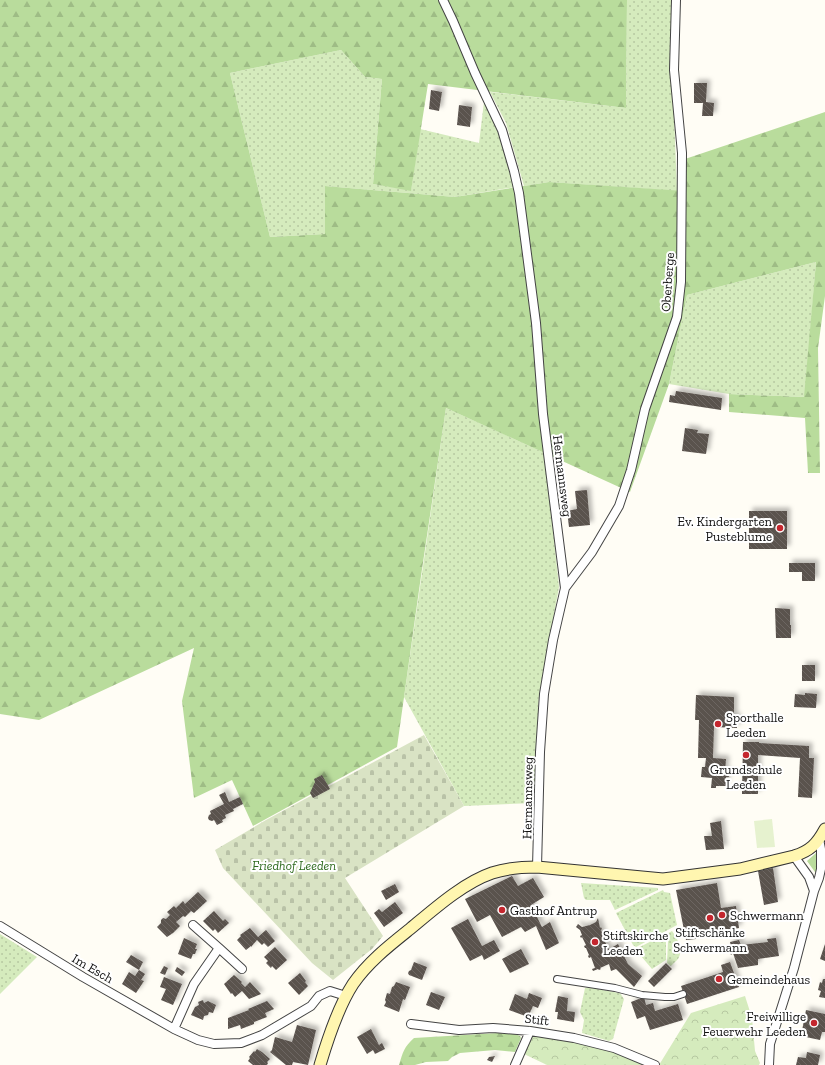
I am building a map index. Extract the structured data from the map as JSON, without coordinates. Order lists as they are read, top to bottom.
{
  "streets": {
    "street": [
      "Oberberge",
      "Hermannsweg",
      "Im Esch",
      "Stift"
    ]
  },
  "crossings": [
    ["Oberberge", "Hermannsweg"]
  ],
  "parks": ["Friedhof Leeden"],
  "places": [
    "Ev. Kindergarten Pusteblume",
    "Sporthalle Leeden",
    "Grundschule Leeden",
    "Gasthof Antrup",
    "Schwermann",
    "Stiftschänke Schwermann",
    "Stiftskirche Leeden",
    "Gemeindehaus",
    "Freiwillige Feuerwehr Leeden"
  ]
}
